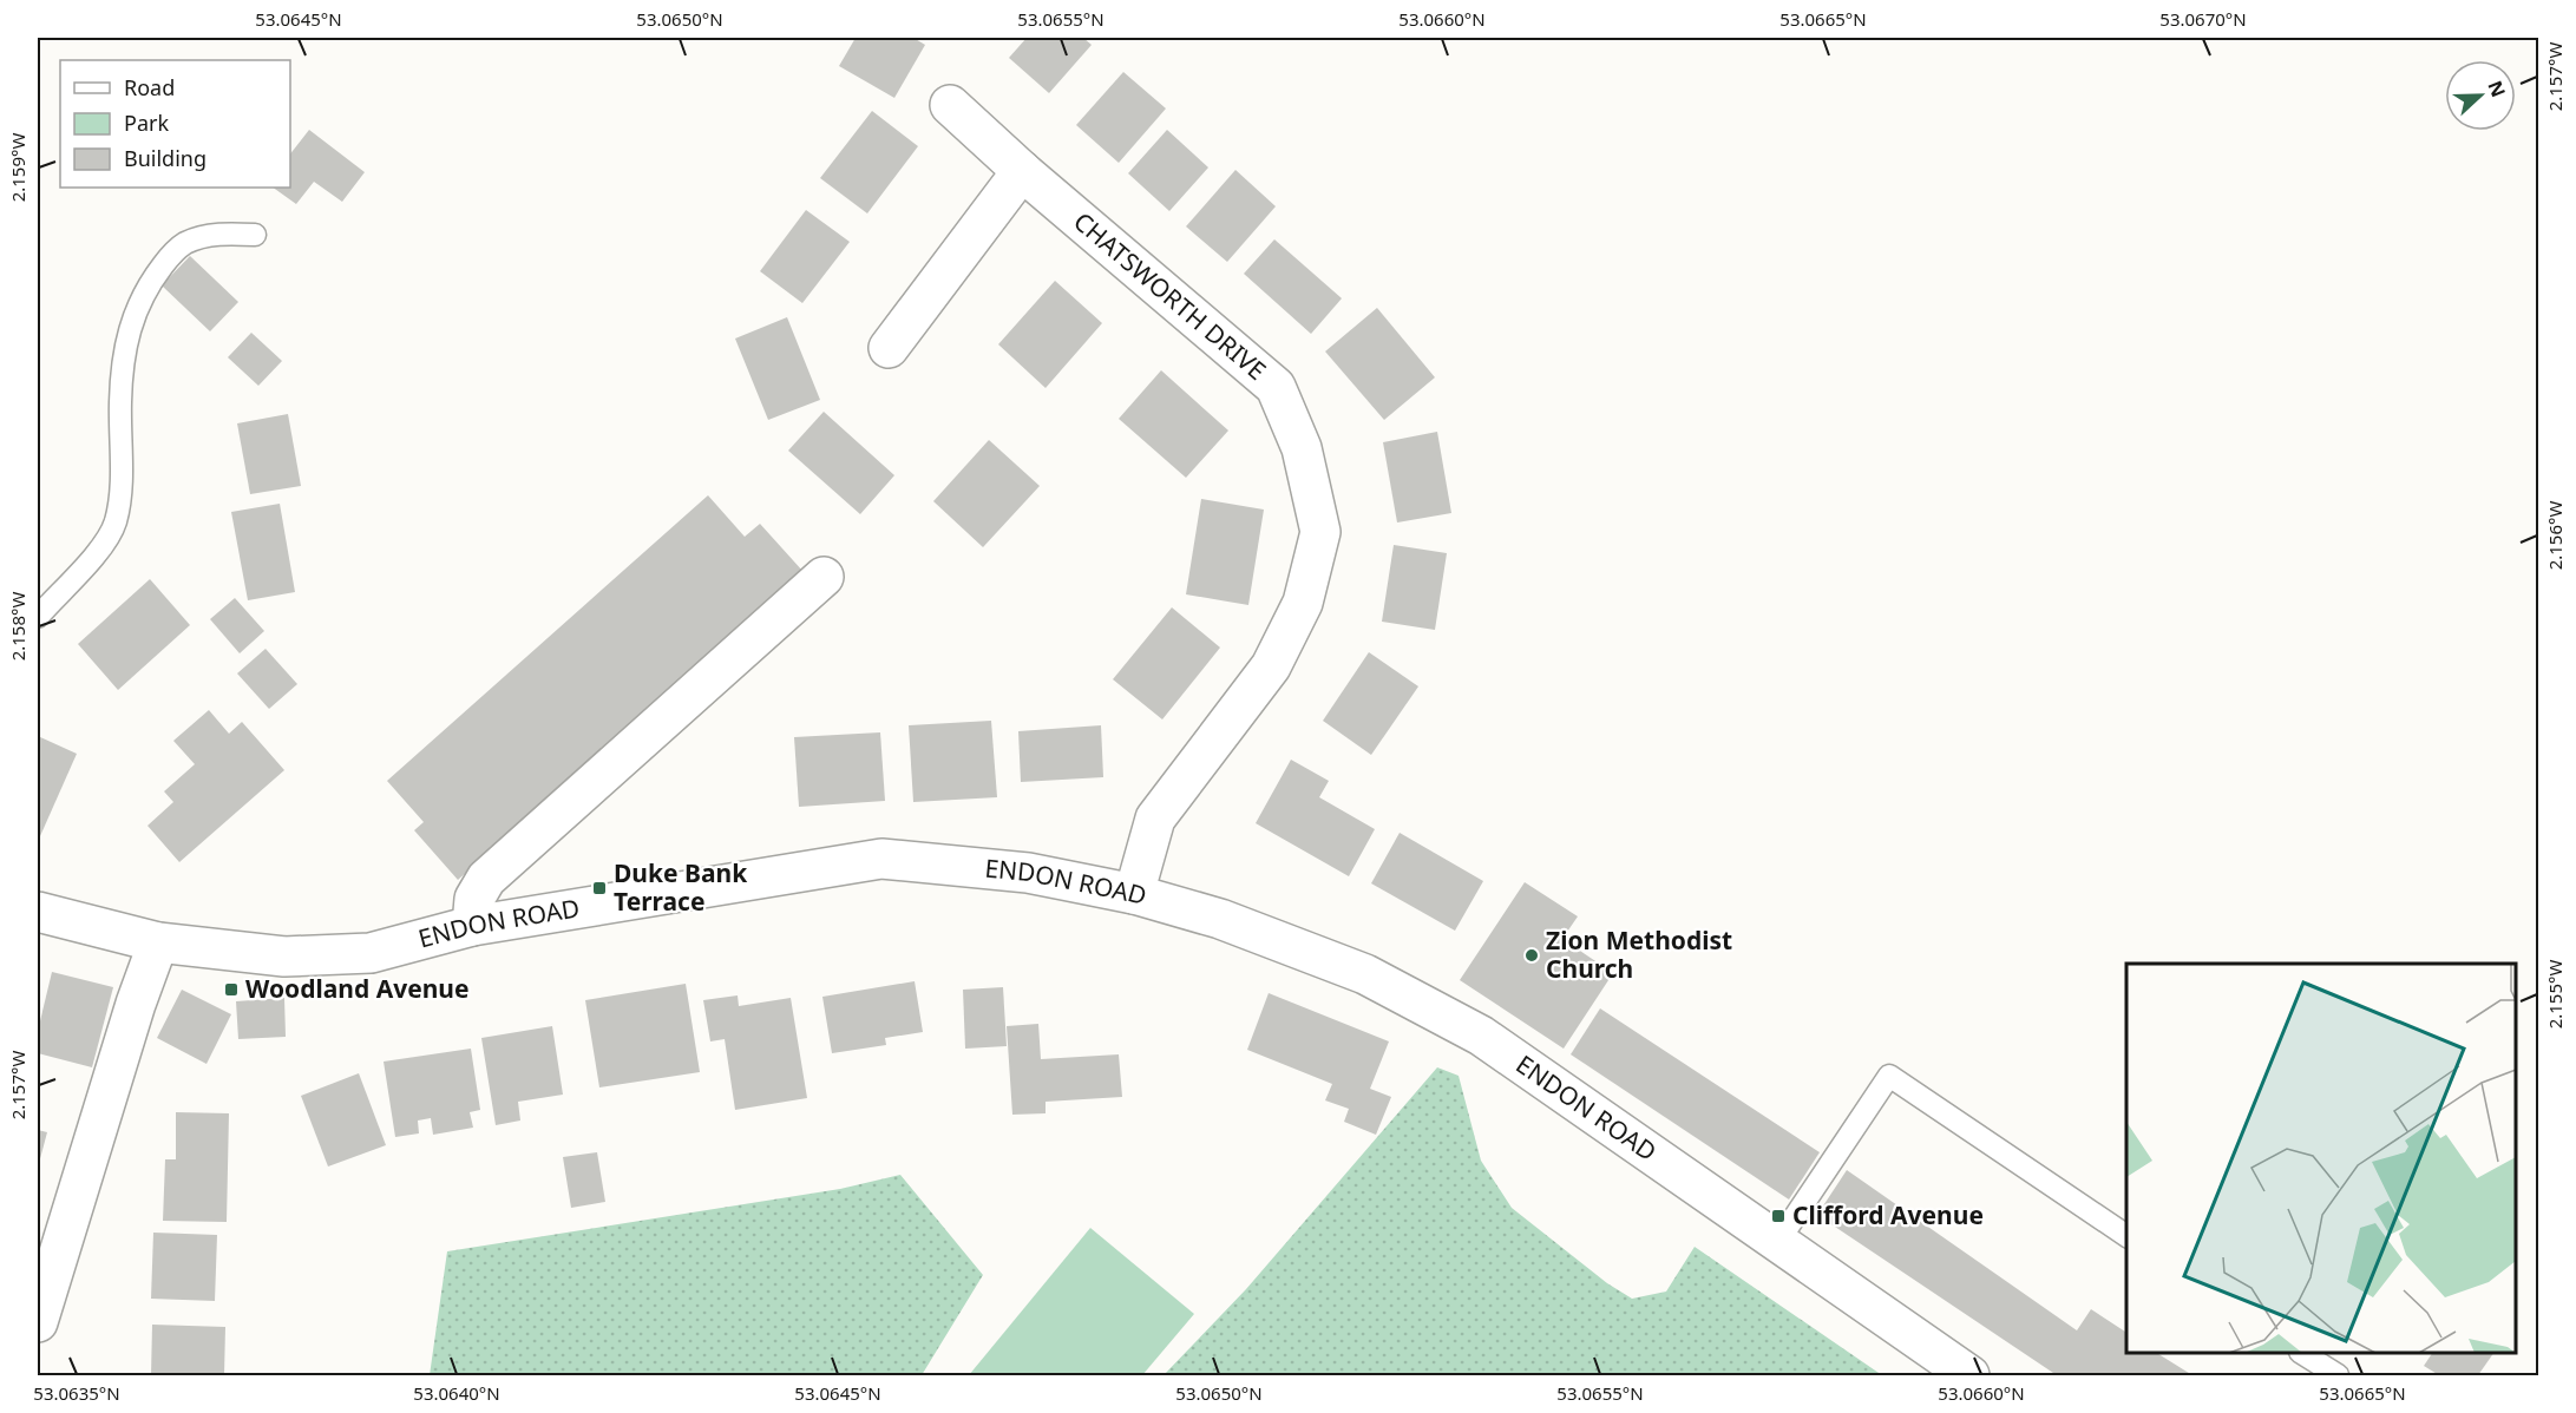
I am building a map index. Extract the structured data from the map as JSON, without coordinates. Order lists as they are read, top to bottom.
{
  "streets": {
    "street": ["CHATSWORTH DRIVE", "ENDON ROAD"]
  },
  "crossings": [
    ["CHATSWORTH DRIVE", "ENDON ROAD"]
  ],
  "places": {
    "transit": ["Duke Bank Terrace", "Woodland Avenue", "Clifford Avenue"],
    "other": ["Zion Methodist Church"]
  },
  "legend": ["Road", "Park", "Building"],
  "north": "right",
  "coordinates": [
    "53.0645°N",
    "53.0650°N",
    "53.0655°N",
    "53.0660°N",
    "53.0665°N",
    "53.0670°N",
    "2.157°W",
    "2.159°W",
    "2.156°W",
    "2.158°W",
    "2.155°W",
    "53.0635°N",
    "53.0640°N"
  ]
}
